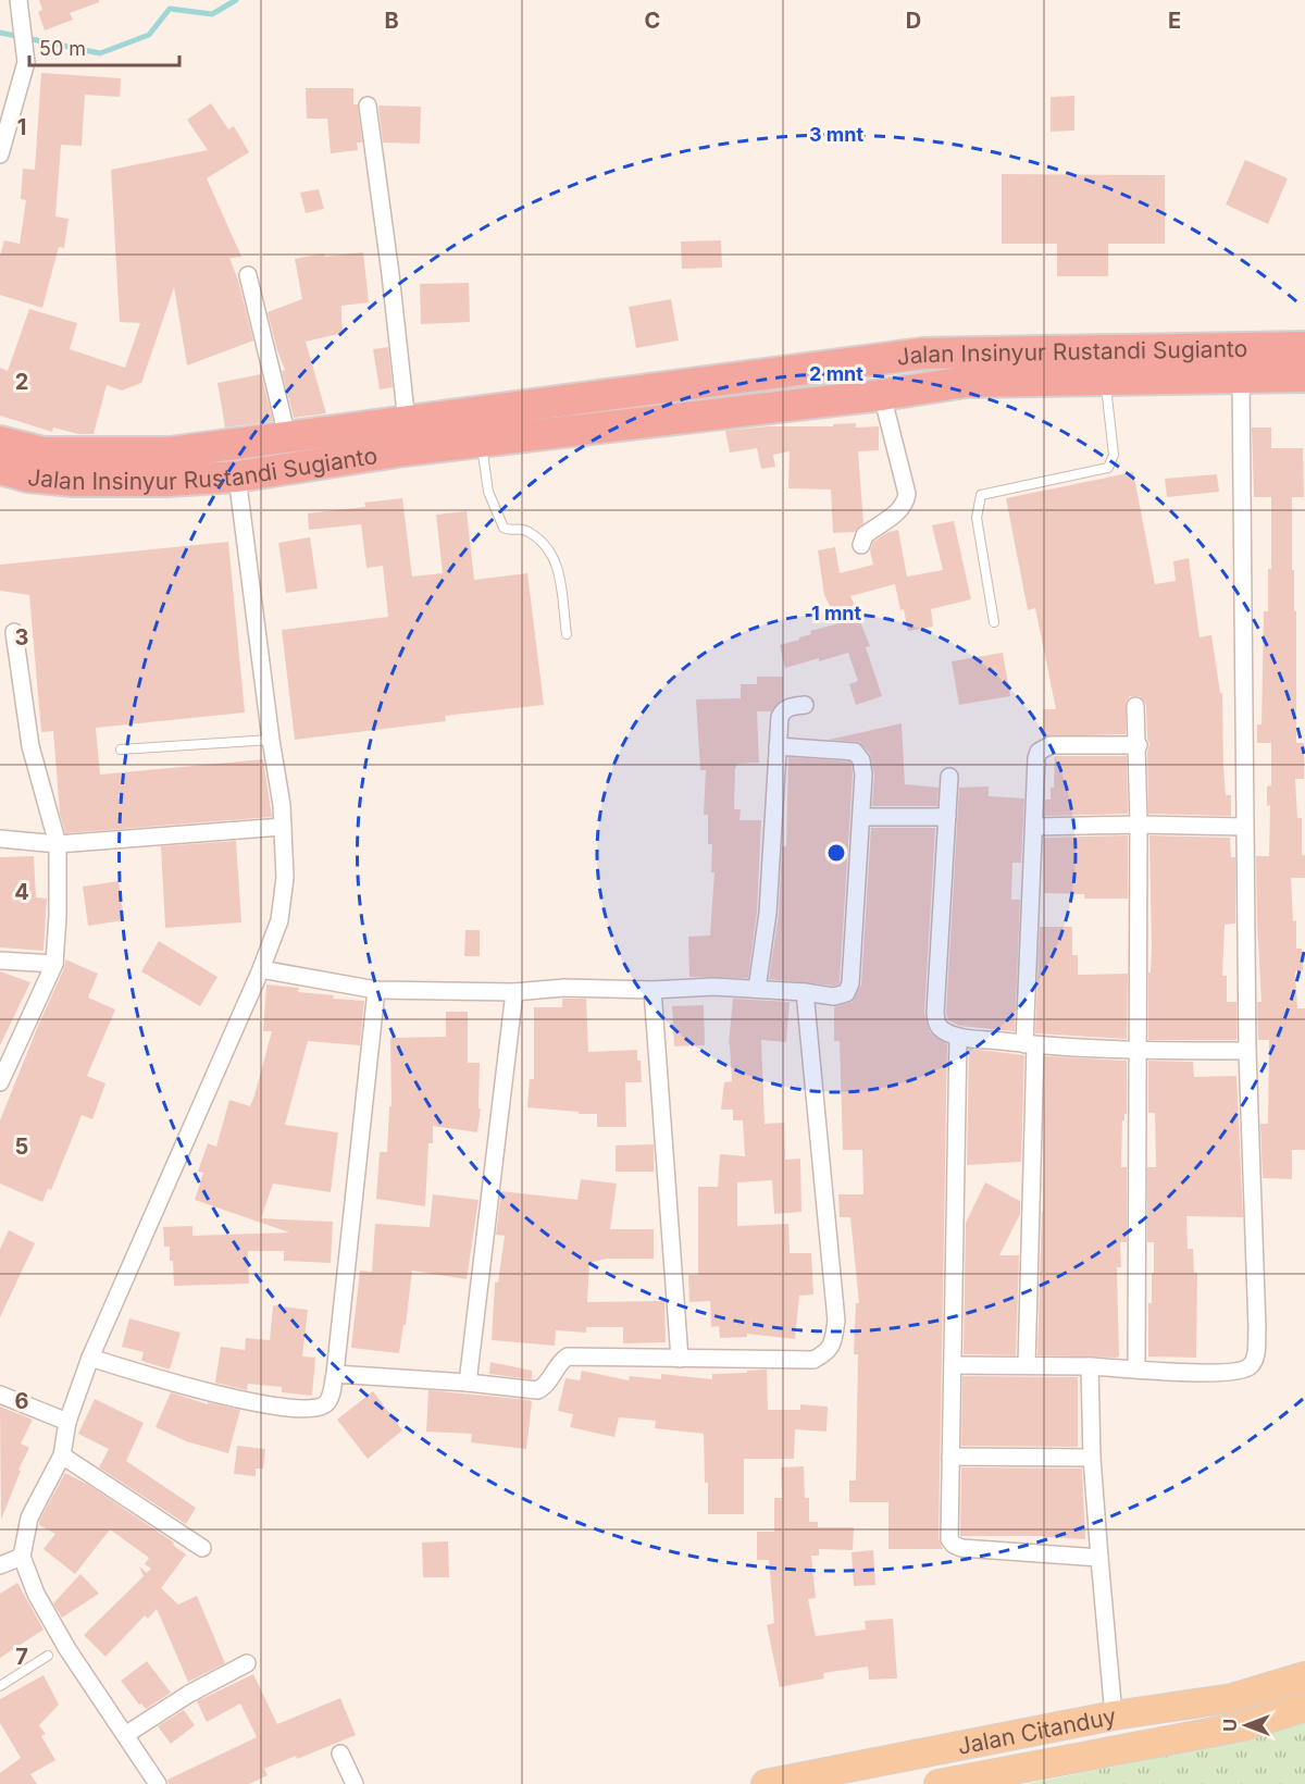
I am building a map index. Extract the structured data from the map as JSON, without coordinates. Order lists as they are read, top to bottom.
{
  "streets": {
    "highway": ["Jalan Insinyur Rustandi Sugianto"],
    "main road": ["Jalan Citanduy"]
  },
  "scale_bar": "50 m",
  "north": "left",
  "grid": {
    "columns": [
      "B",
      "C",
      "D",
      "E"
    ],
    "rows": [
      "1",
      "2",
      "3",
      "4",
      "5",
      "6",
      "7"
    ]
  },
  "rings": ["3 mnt", "2 mnt", "1 mnt"]
}
